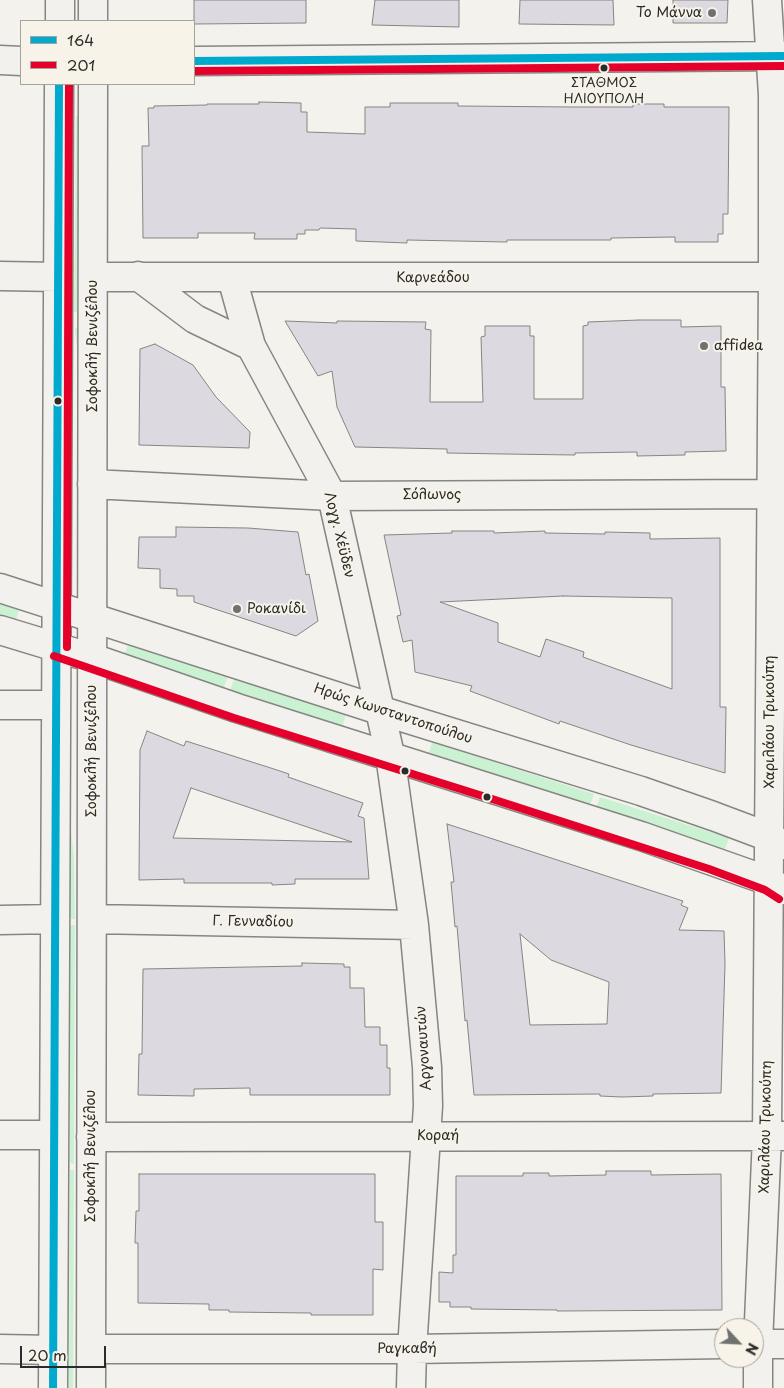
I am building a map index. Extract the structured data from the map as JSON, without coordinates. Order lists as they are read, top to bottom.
{
  "streets": {
    "street": [
      "Καρνεάδου",
      "Σοφοκλή Βενιζέλου",
      "Σόλωνος",
      "Λογγ. Χέϋδεν",
      "Ηρώς Κωνσταντοπούλου",
      "Χαριλάου Τρικούπη",
      "Γ. Γενναδίου",
      "Αργοναυτών",
      "Κοραή",
      "Ραγκαβή"
    ]
  },
  "crossings": [
    ["Καρνεάδου", "Σοφοκλή Βενιζέλου"],
    ["Καρνεάδου", "Λογγ. Χέϋδεν"],
    ["Καρνεάδου", "Χαριλάου Τρικούπη"],
    ["Σοφοκλή Βενιζέλου", "Σόλωνος"],
    ["Σοφοκλή Βενιζέλου", "Ηρώς Κωνσταντοπούλου"],
    ["Σοφοκλή Βενιζέλου", "Γ. Γενναδίου"],
    ["Σοφοκλή Βενιζέλου", "Κοραή"],
    ["Σοφοκλή Βενιζέλου", "Ραγκαβή"],
    ["Σόλωνος", "Λογγ. Χέϋδεν"],
    ["Σόλωνος", "Χαριλάου Τρικούπη"],
    ["Λογγ. Χέϋδεν", "Ηρώς Κωνσταντοπούλου"],
    ["Λογγ. Χέϋδεν", "Αργοναυτών"],
    ["Ηρώς Κωνσταντοπούλου", "Χαριλάου Τρικούπη"],
    ["Ηρώς Κωνσταντοπούλου", "Αργοναυτών"],
    ["Χαριλάου Τρικούπη", "Κοραή"],
    ["Γ. Γενναδίου", "Αργοναυτών"],
    ["Αργοναυτών", "Κοραή"],
    ["Αργοναυτών", "Ραγκαβή"]
  ],
  "places": [
    "Το Μάννα",
    "ΣΤΑΘΜΟΣ ΗΛΙΟΥΠΟΛΗ",
    "affidea",
    "Ροκανίδι"
  ],
  "lines": ["transit line 164", "transit line 201"],
  "legend": ["164", "201"],
  "scale_bar": "20 m",
  "north": "bottom right"
}
